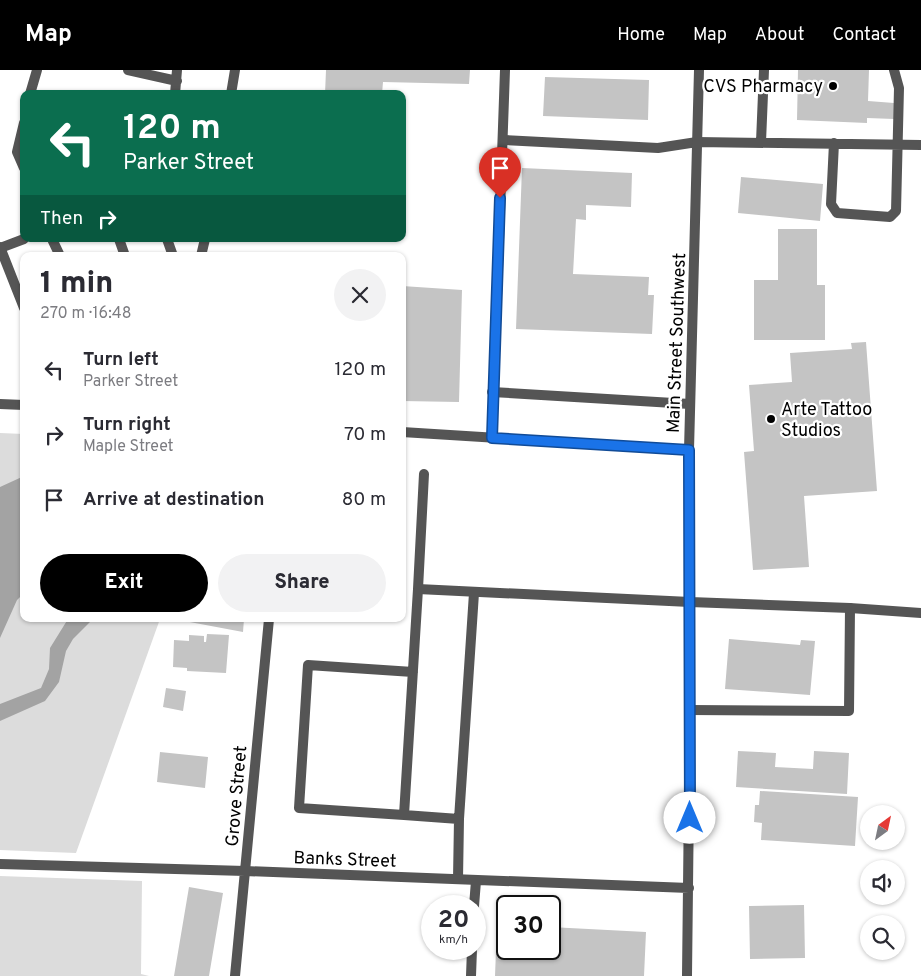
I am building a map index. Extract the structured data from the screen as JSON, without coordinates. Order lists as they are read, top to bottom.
{
  "streets": {
    "street": ["Main Street Southwest", "Grove Street", "Banks Street"]
  },
  "crossings": [
    ["Main Street Southwest", "Banks Street"],
    ["Grove Street", "Banks Street"]
  ],
  "places": ["CVS Pharmacy", "Arte Tattoo Studios"],
  "north": "top right",
  "page": {
    "header": "Map",
    "nav": [
      "Home",
      "Map",
      "About",
      "Contact"
    ],
    "turn": ["120 m", "Parker Street"],
    "then": "Then",
    "heading": ["1 min", "270 m · 16:48"],
    "list": [
      {
        "name": "Turn left",
        "note": "Parker Street",
        "value": "120 m"
      },
      {
        "name": "Turn right",
        "note": "Maple Street",
        "value": "70 m"
      },
      {
        "name": "Arrive at destination",
        "value": "80 m"
      }
    ],
    "buttons": ["Exit", "Share"],
    "speed": "20 km/h",
    "limit": "30"
  }
}
